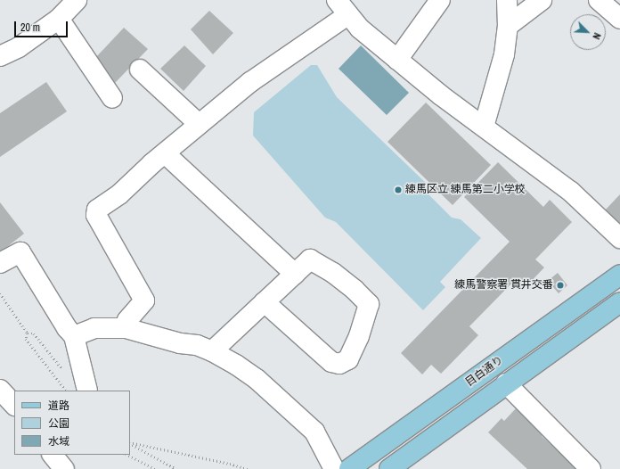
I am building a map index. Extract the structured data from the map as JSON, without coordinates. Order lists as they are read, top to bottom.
{
  "streets": {
    "main road": ["目白通り"]
  },
  "places": ["練馬区立 練馬第二小学校", "練馬警察署 貫井交番"],
  "legend": ["道路", "公園", "水域"],
  "scale_bar": "20 m",
  "north": "bottom right"
}
